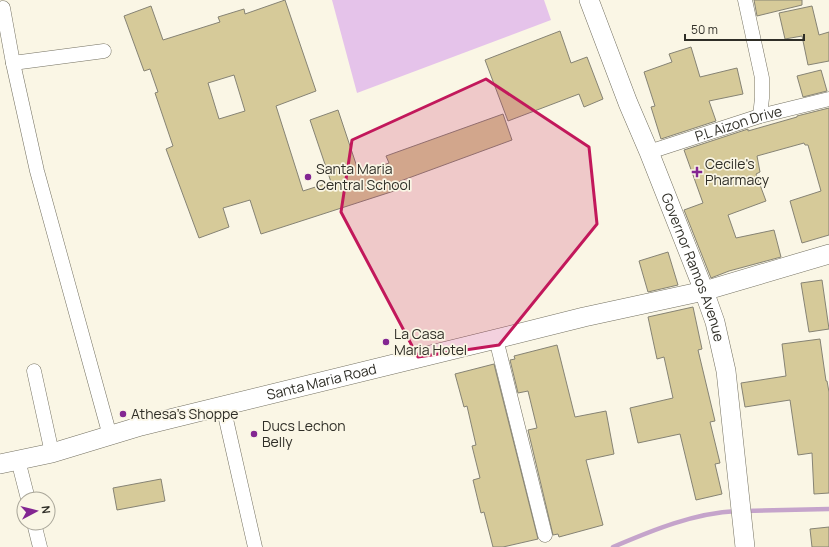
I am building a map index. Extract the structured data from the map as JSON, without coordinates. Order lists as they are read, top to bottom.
{
  "streets": {
    "main road": ["Governor Ramos Avenue", "Santa Maria Road"],
    "street": ["P.L Aizon Drive"]
  },
  "crossings": [
    ["P.L Aizon Drive", "Governor Ramos Avenue"],
    ["Governor Ramos Avenue", "Santa Maria Road"]
  ],
  "places": {
    "health": ["Cecile's Pharmacy"],
    "other": [
      "Santa Maria Central School",
      "La Casa Maria Hotel",
      "Athesa's Shoppe",
      "Ducs Lechon Belly"
    ]
  },
  "scale_bar": "50 m",
  "north": "right"
}
